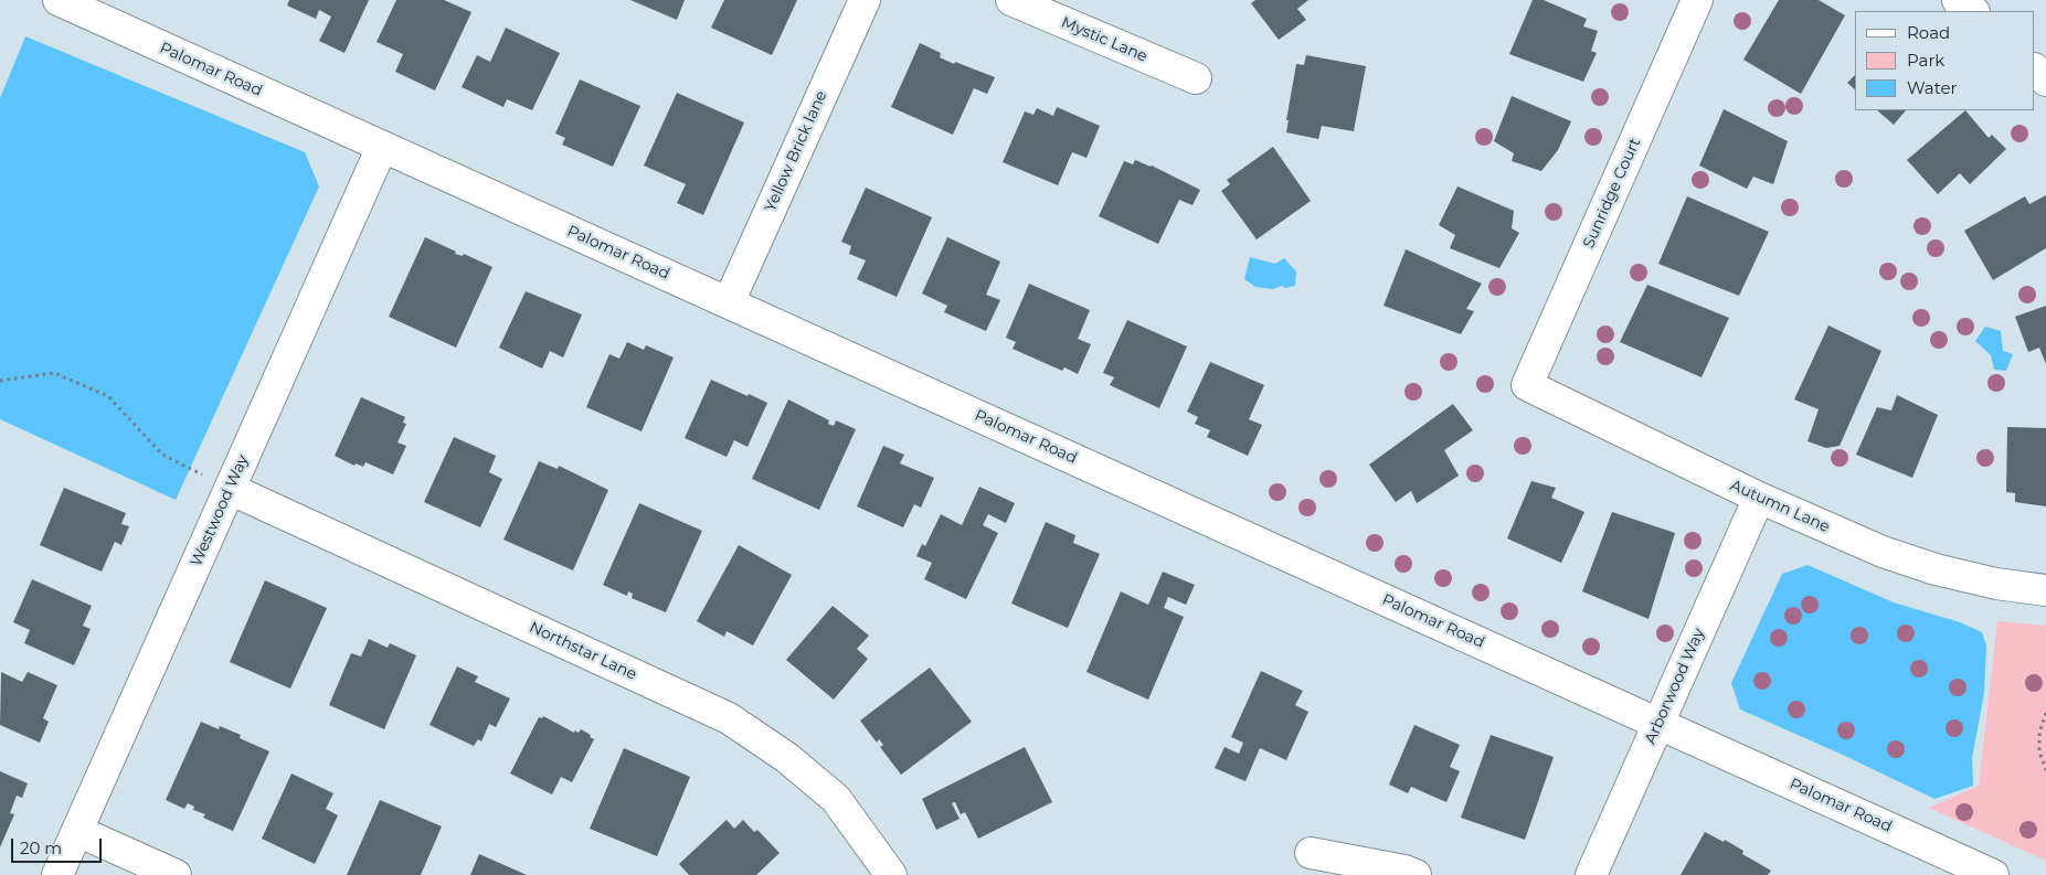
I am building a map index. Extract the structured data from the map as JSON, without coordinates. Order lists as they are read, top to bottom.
{
  "streets": {
    "street": [
      "Mystic Lane",
      "Palomar Road",
      "Yellow Brick lane",
      "Sunridge Court",
      "Autumn Lane",
      "Westwood Way",
      "Northstar Lane",
      "Arborwood Way"
    ]
  },
  "crossings": [
    ["Palomar Road", "Yellow Brick lane"],
    ["Palomar Road", "Westwood Way"],
    ["Palomar Road", "Arborwood Way"],
    ["Sunridge Court", "Autumn Lane"],
    ["Autumn Lane", "Arborwood Way"],
    ["Westwood Way", "Northstar Lane"]
  ],
  "legend": ["Road", "Park", "Water"],
  "scale_bar": "20 m"
}
